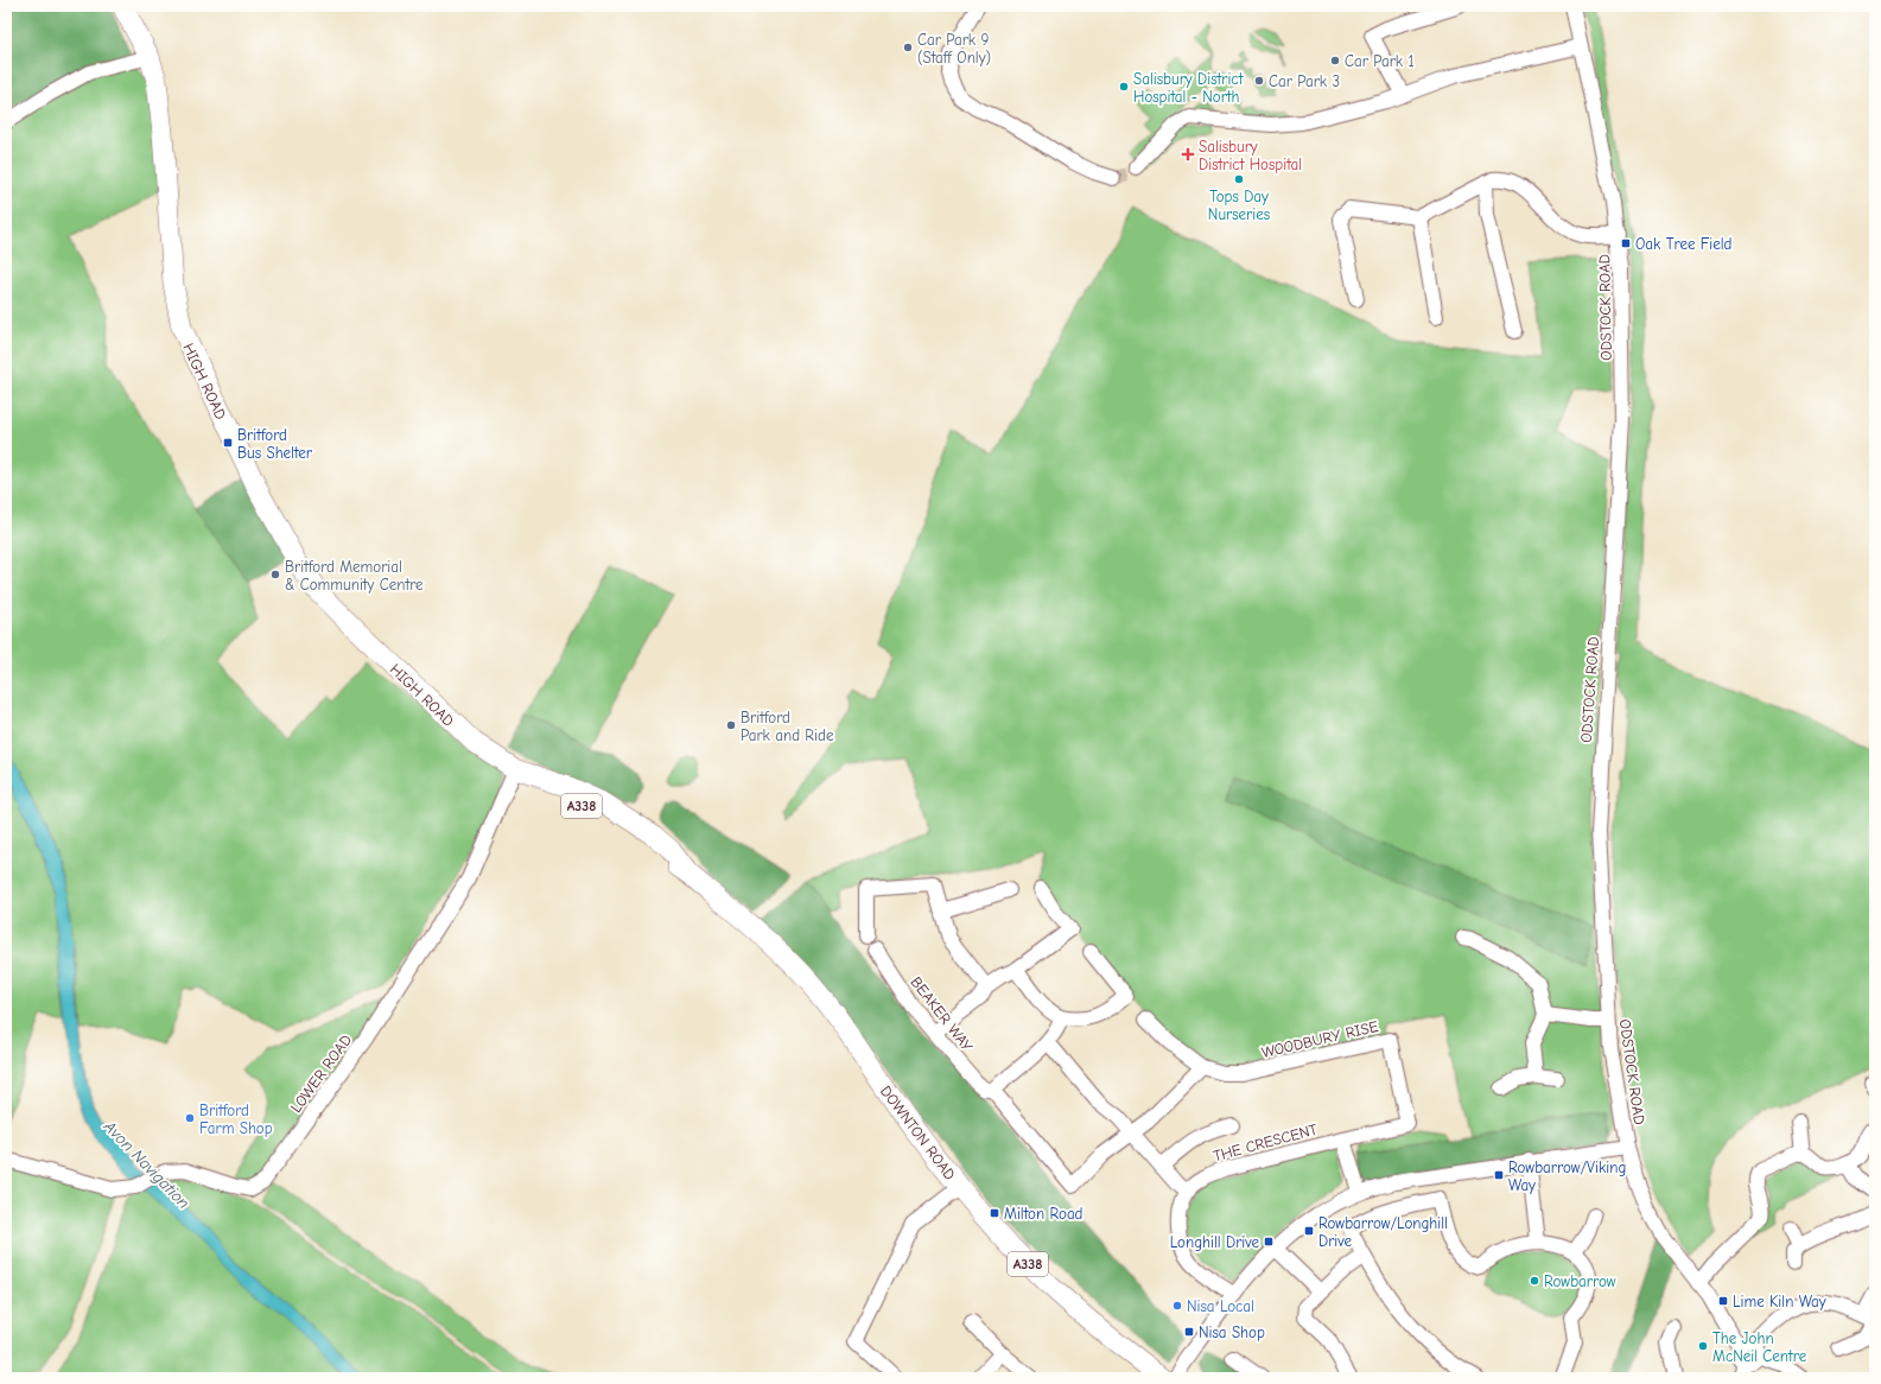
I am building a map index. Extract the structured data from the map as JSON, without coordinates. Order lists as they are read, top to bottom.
{
  "streets": {
    "highway": ["HIGH ROAD", "A338", "DOWNTON ROAD"],
    "street": [
      "ODSTOCK ROAD",
      "BEAKER WAY",
      "WOODBURY RISE",
      "LOWER ROAD",
      "THE CRESCENT"
    ]
  },
  "crossings": [
    ["HIGH ROAD", "LOWER ROAD"],
    ["HIGH ROAD", "DOWNTON ROAD"],
    ["WOODBURY RISE", "THE CRESCENT"],
    ["LOWER ROAD", "DOWNTON ROAD"]
  ],
  "water": ["Avon Navigation"],
  "places": {
    "other": [
      "Car Park 9 (Staff Only)",
      "Car Park 1",
      "Car Park 3",
      "Salisbury District Hospital - North",
      "Tops Day Nurseries",
      "Britford Memorial & Community Centre",
      "Britford Park and Ride",
      "Britford Farm Shop",
      "Rowbarrow",
      "Nisa Local",
      "The John McNeil Centre"
    ],
    "health": ["Salisbury District Hospital"],
    "transit": [
      "Oak Tree Field",
      "Britford Bus Shelter",
      "Rowbarrow/Viking Way",
      "Milton Road",
      "Rowbarrow/Longhill Drive",
      "Longhill Drive",
      "Lime Kiln Way",
      "Nisa Shop"
    ]
  }
}
